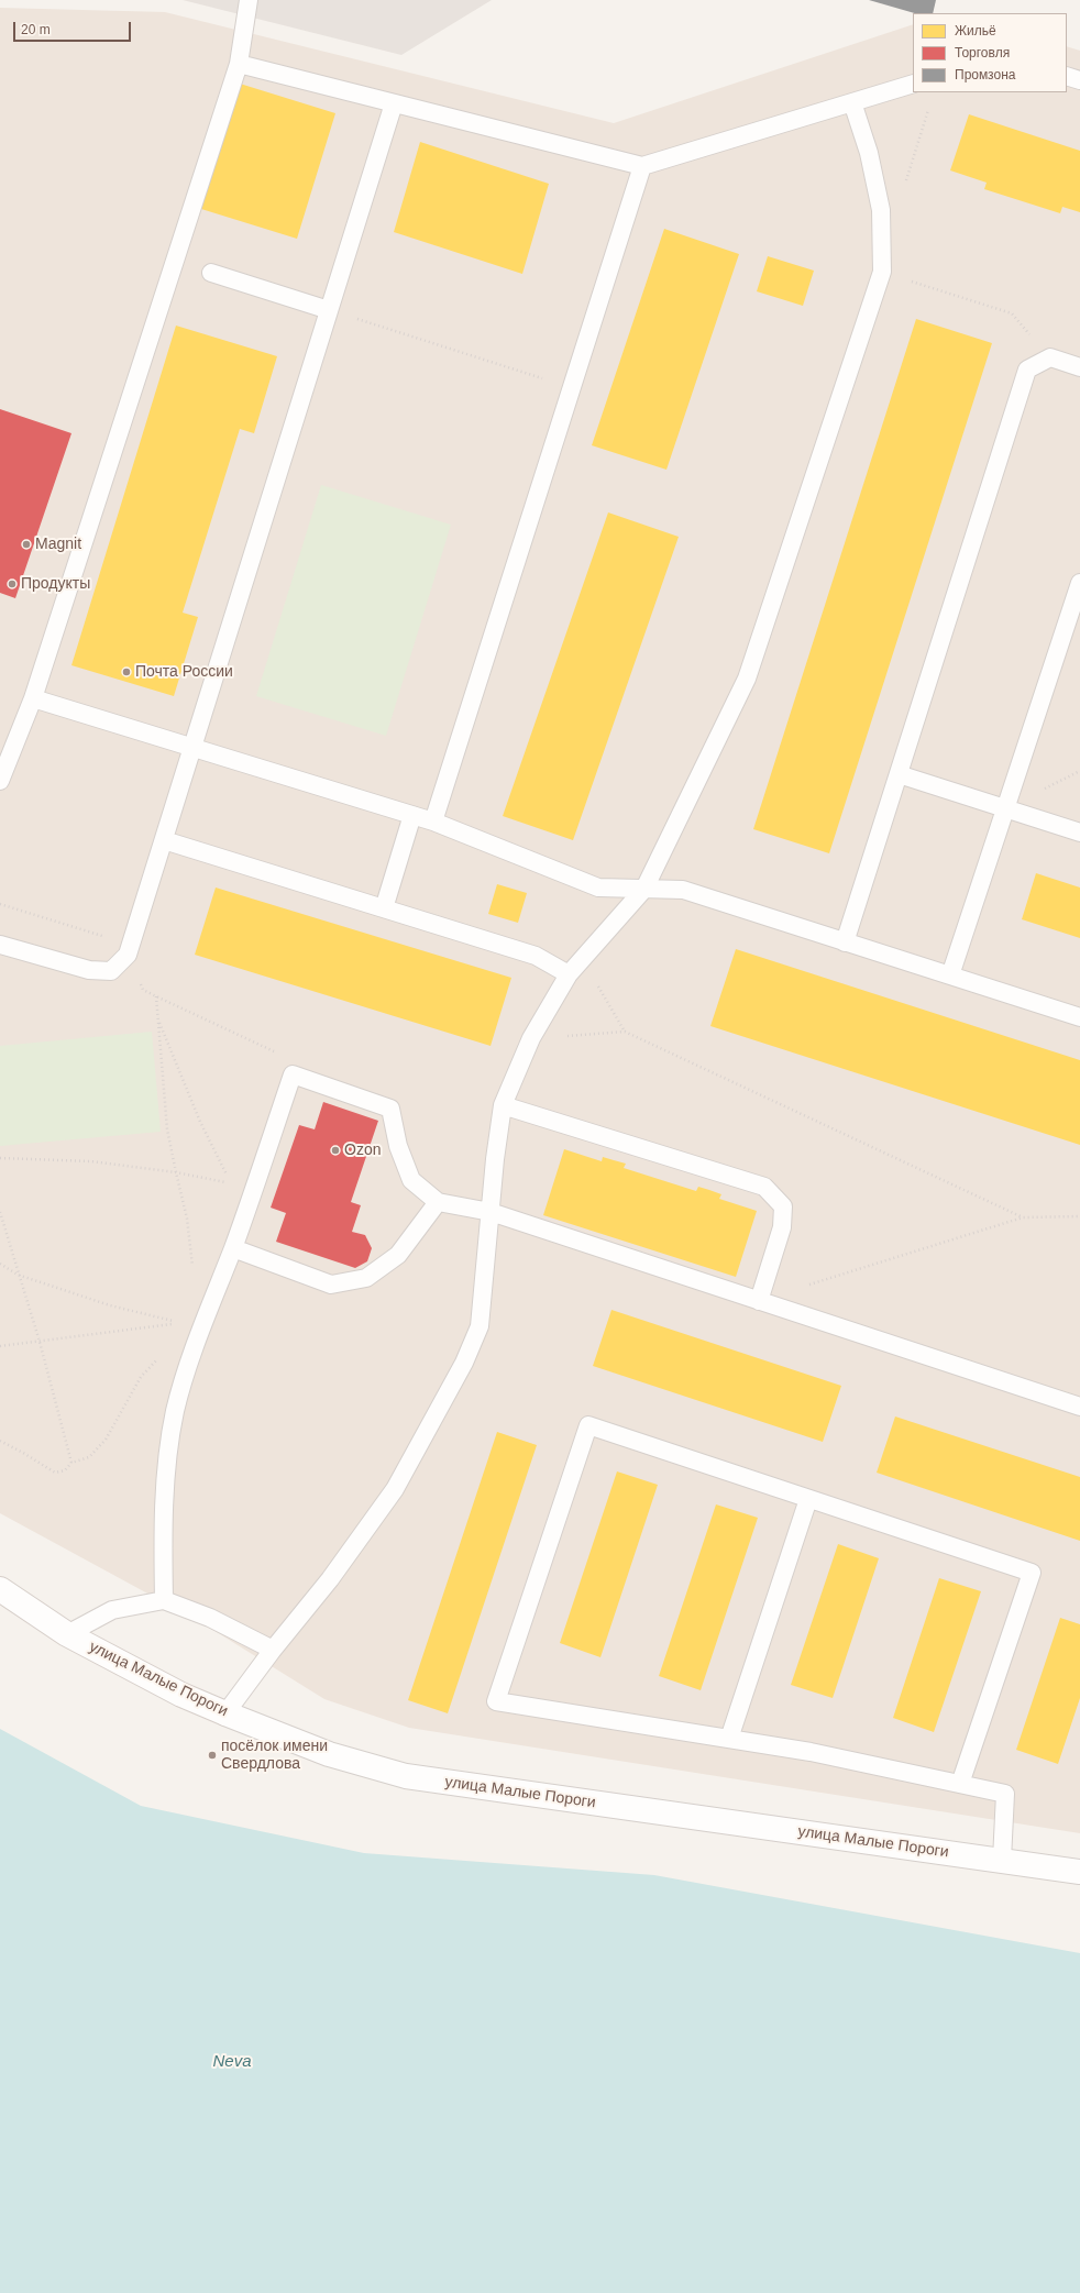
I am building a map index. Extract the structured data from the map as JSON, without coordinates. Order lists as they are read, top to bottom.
{
  "streets": {
    "street": ["улица Малые Пороги"]
  },
  "water": ["Neva"],
  "places": [
    "Magnit",
    "Продукты",
    "Почта России",
    "Ozon",
    "посёлок имени Свердлова"
  ],
  "legend": ["Жильё", "Торговля", "Промзона"],
  "scale_bar": "20 m"
}
